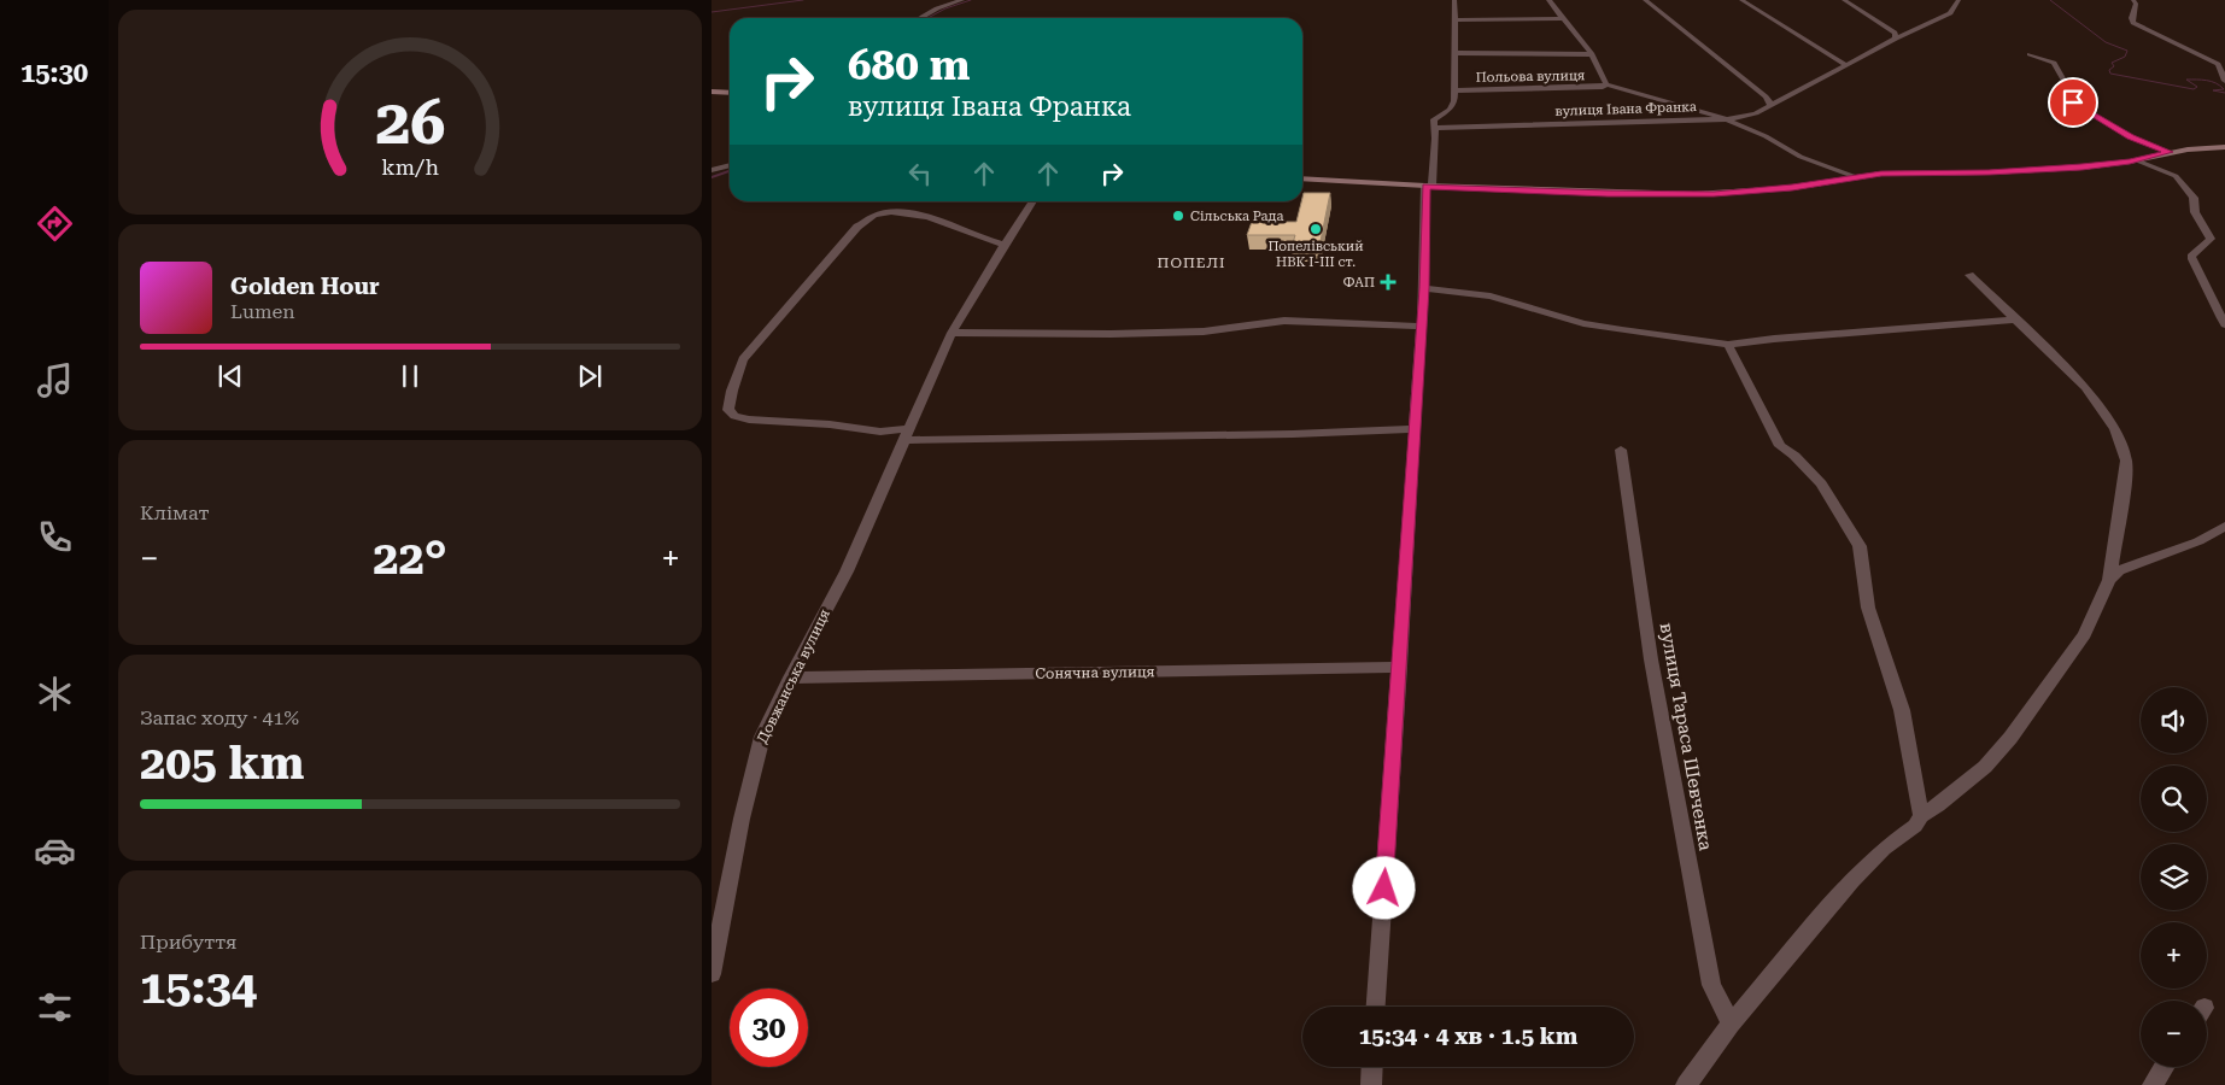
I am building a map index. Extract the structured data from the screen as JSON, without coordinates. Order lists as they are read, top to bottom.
{
  "streets": {
    "street": [
      "Польова вулиця",
      "вулиця Івана Франка",
      "Сонячна вулиця",
      "Довжанська вулиця",
      "вулиця Тараса Шевченка"
    ]
  },
  "crossings": [
    ["Польова вулиця", "вулиця Івана Франка"],
    ["Сонячна вулиця", "Довжанська вулиця"]
  ],
  "districts": ["ПОПЕЛІ"],
  "places": {
    "other": ["Сільська Рада", "Попелівський НВК І-ІІІ ст."],
    "health": ["ФАП"]
  },
  "page": {
    "tabs": "15:30",
    "turn": ["680 m", "вулиця Івана Франка"],
    "song": ["Golden Hour", "Lumen"],
    "tile": [
      "Клімат",
      ["Запас ходу · 41%", "205 km"],
      ["Прибуття", "15:34"]
    ],
    "heat": ["−", "22°", "+"],
    "map_buttons": ["+", "−"],
    "limit": "30",
    "trip": "15:34 · 4 хв · 1.5 km",
    "gauge": ["26", "km/h"]
  }
}
